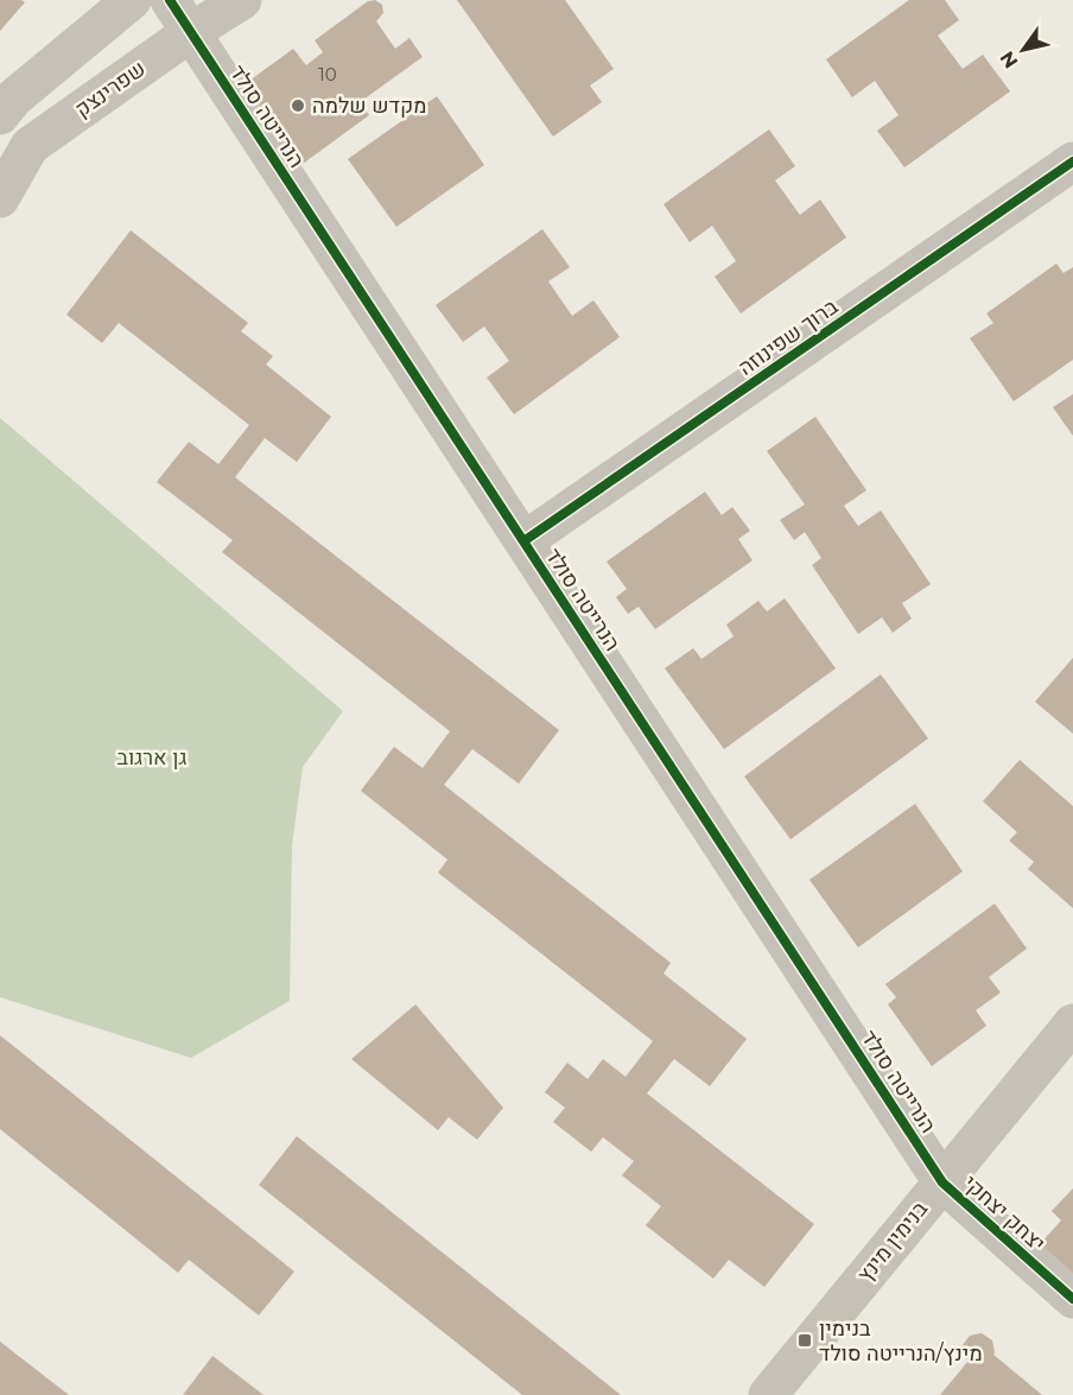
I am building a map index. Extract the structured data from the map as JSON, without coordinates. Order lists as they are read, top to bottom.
{
  "streets": {
    "street": [
      "שפרינצק",
      "הנרייטה סולד",
      "ברוך שפינוזה",
      "יצחק יצחקי",
      "בנימין מינץ"
    ]
  },
  "crossings": [
    ["שפרינצק", "הנרייטה סולד"],
    ["הנרייטה סולד", "ברוך שפינוזה"],
    ["הנרייטה סולד", "יצחק יצחקי"],
    ["הנרייטה סולד", "בנימין מינץ"],
    ["יצחק יצחקי", "בנימין מינץ"]
  ],
  "parks": ["גן ארגוב"],
  "places": {
    "other": ["מקדש שלמה"],
    "transit": ["בנימין מינץ/הנרייטה סולד"]
  },
  "house_numbers": ["10"],
  "north": "bottom left"
}
